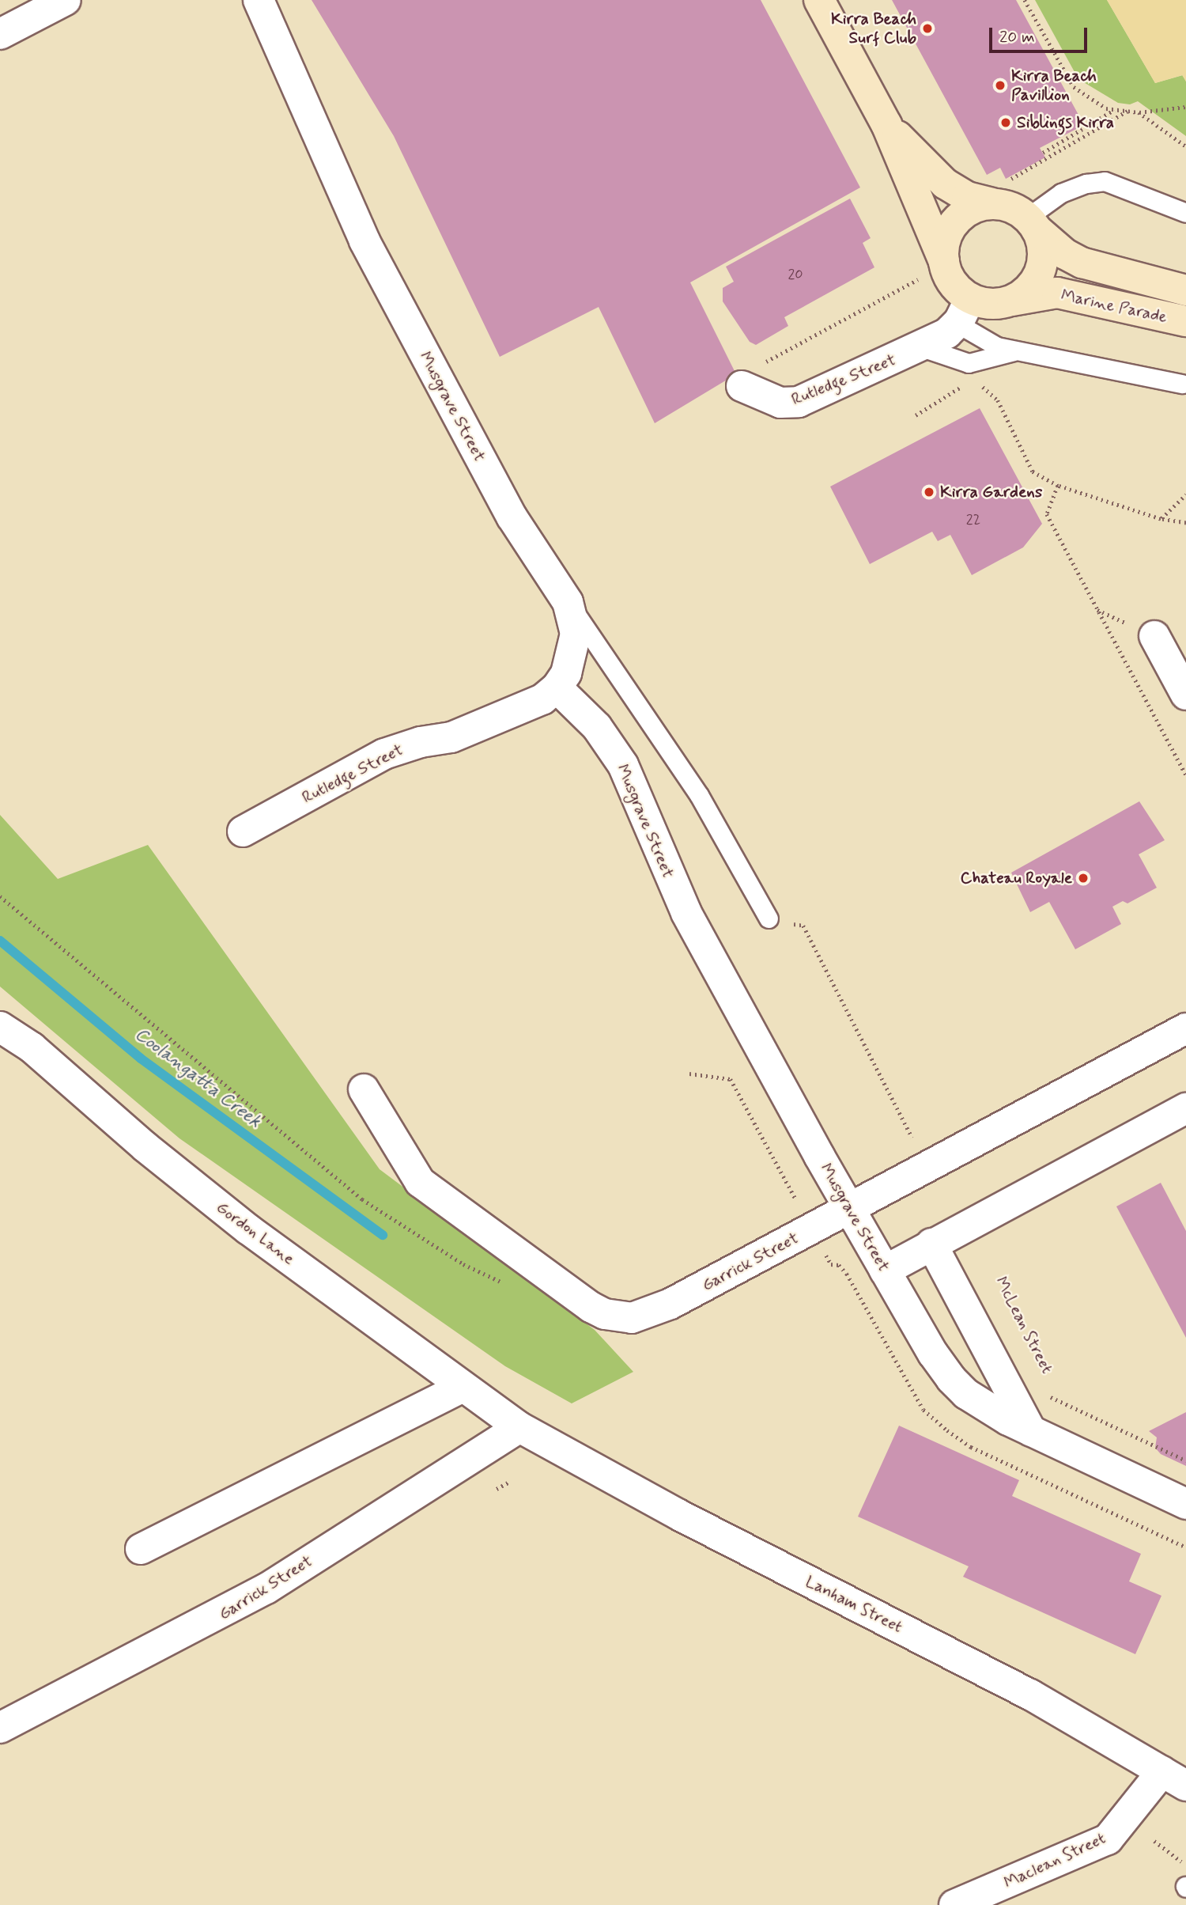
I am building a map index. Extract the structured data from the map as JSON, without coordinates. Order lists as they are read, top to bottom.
{
  "streets": {
    "main road": ["Marine Parade"],
    "street": [
      "Rutledge Street",
      "Musgrave Street",
      "Gordon Lane",
      "Garrick Street",
      "Lanham Street",
      "Maclean Street"
    ],
    "path": ["McLean Street"]
  },
  "crossings": [
    ["Marine Parade", "Rutledge Street"],
    ["Rutledge Street", "Musgrave Street"],
    ["Musgrave Street", "Garrick Street"],
    ["Gordon Lane", "Garrick Street"],
    ["Gordon Lane", "Lanham Street"],
    ["Garrick Street", "Lanham Street"],
    ["Lanham Street", "Maclean Street"]
  ],
  "water": ["Coolangatta Creek"],
  "places": [
    "Kirra Beach Surf Club",
    "Kirra Beach Pavillion",
    "Siblings Kirra",
    "Kirra Gardens",
    "Chateau Royale"
  ],
  "house_numbers": ["20", "22"],
  "scale_bar": "20 m"
}
